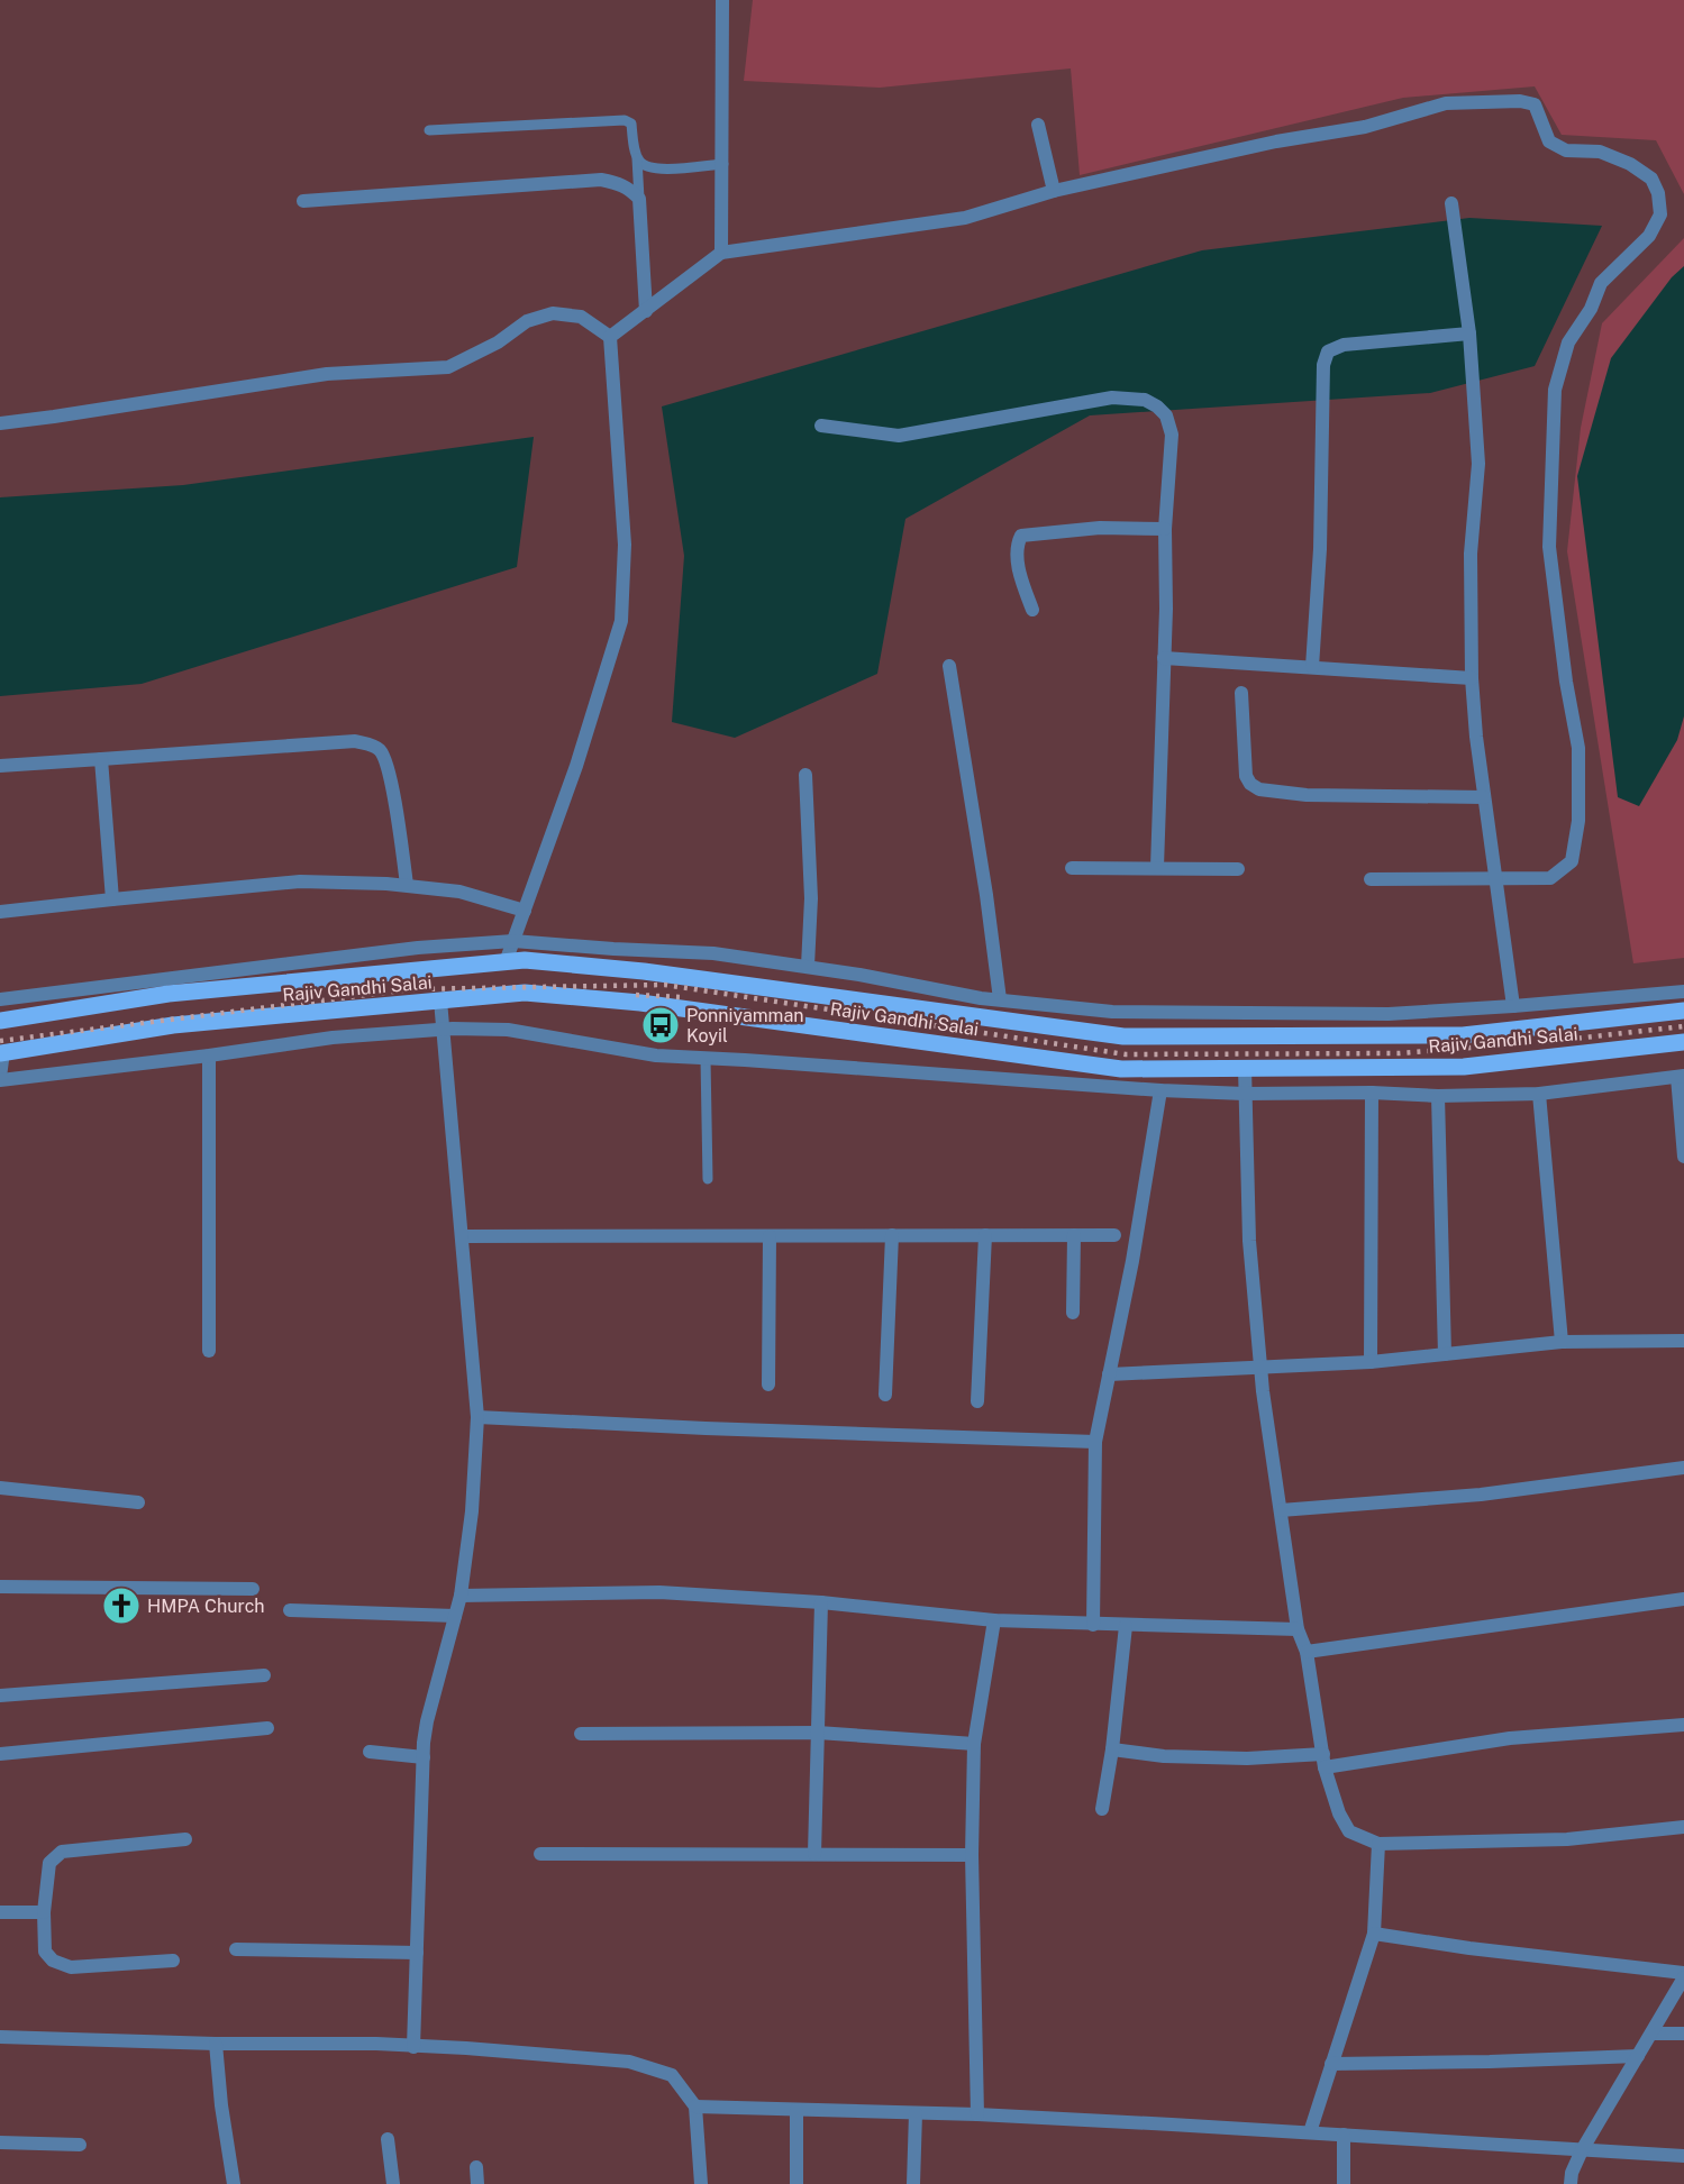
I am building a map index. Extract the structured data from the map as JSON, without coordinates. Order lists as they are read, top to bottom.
{
  "streets": {
    "main road": ["Rajiv Gandhi Salai"]
  },
  "places": {
    "bus stop": ["Ponniyamman Koyil"],
    "church": ["HMPA Church"]
  }
}
